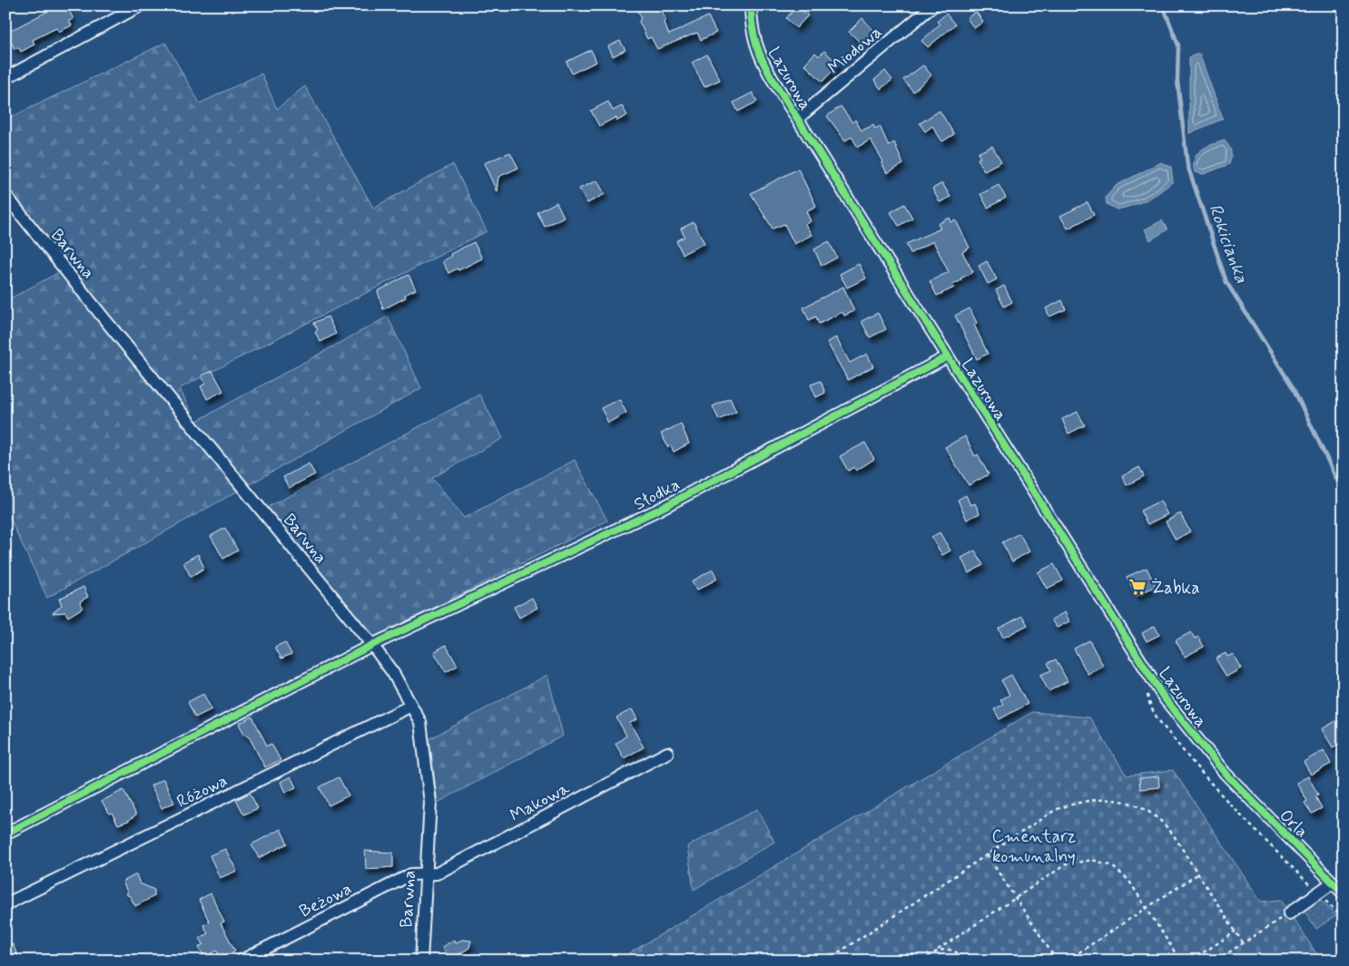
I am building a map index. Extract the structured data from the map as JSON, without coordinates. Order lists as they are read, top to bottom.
{
  "streets": {
    "street": [
      "Miodowa",
      "Lazurowa",
      "Barwna",
      "Słodka",
      "Różowa",
      "Makowa",
      "Orla",
      "Beżowa"
    ]
  },
  "crossings": [
    ["Miodowa", "Lazurowa"],
    ["Lazurowa", "Słodka"],
    ["Lazurowa", "Orla"],
    ["Barwna", "Słodka"],
    ["Barwna", "Różowa"],
    ["Barwna", "Makowa"],
    ["Barwna", "Beżowa"],
    ["Makowa", "Beżowa"]
  ],
  "water": ["Rokicianka"],
  "parks": ["Cmentarz komunalny"],
  "places": {
    "supermarket": ["Żabka"]
  }
}
